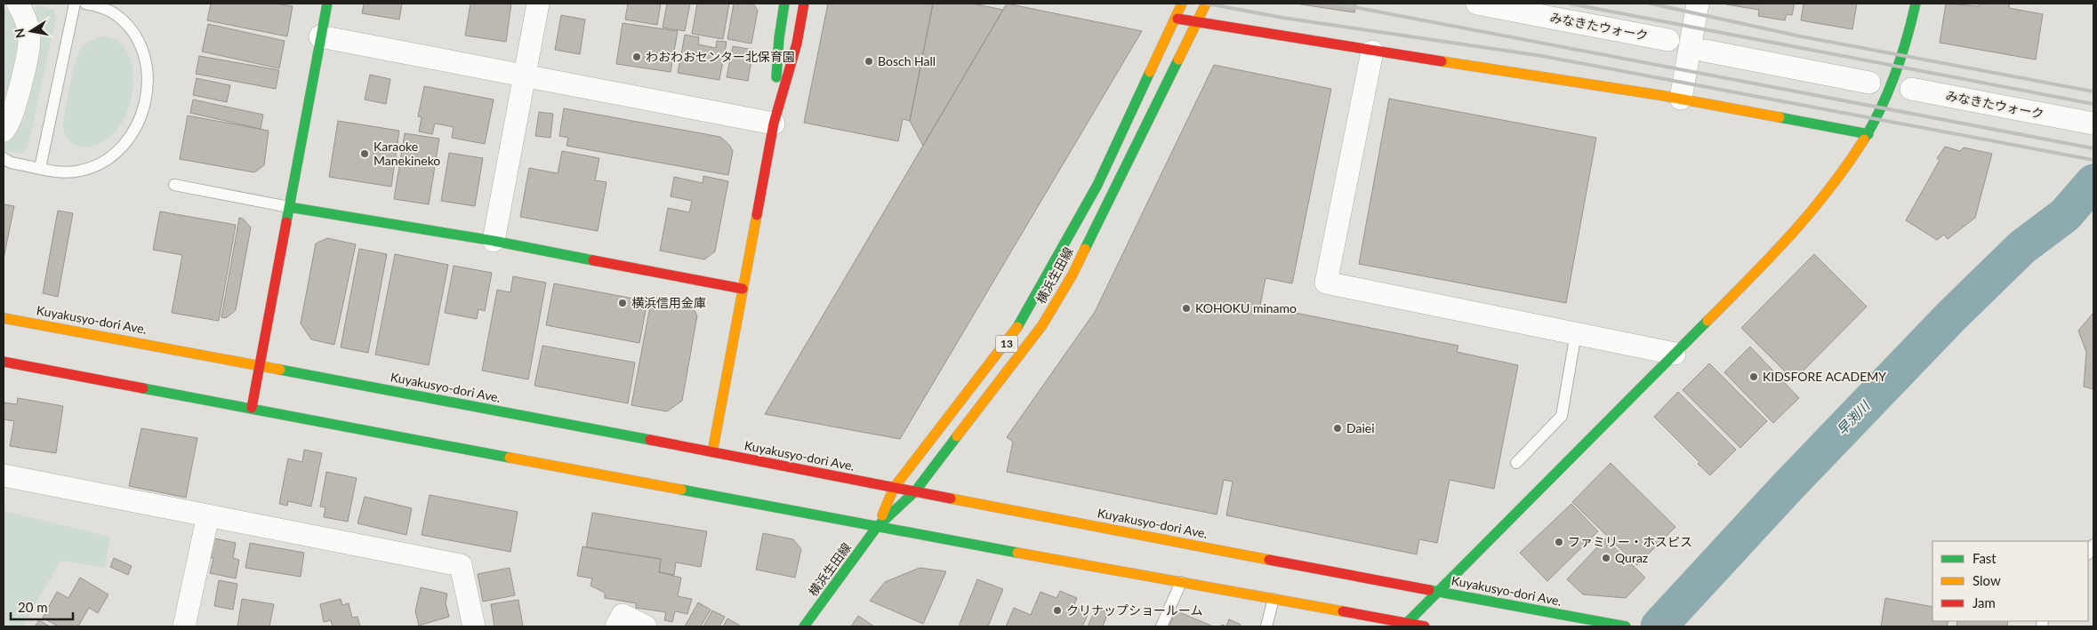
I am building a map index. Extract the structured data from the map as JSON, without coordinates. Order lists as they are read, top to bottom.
{
  "streets": {
    "street": [
      "みなきたウォーク",
      "横浜生田線",
      "Kuyakusyo-dori Ave.",
      "13"
    ]
  },
  "crossings": [
    ["横浜生田線", "Kuyakusyo-dori Ave."]
  ],
  "water": ["早渕川"],
  "places": [
    "わおわおセンター北保育園",
    "Bosch Hall",
    "Karaoke Manekineko",
    "横浜信用金庫",
    "KOHOKU minamo",
    "KIDSFORE ACADEMY",
    "Daiei",
    "ファミリー・ホスピス",
    "Quraz",
    "クリナップショールーム"
  ],
  "legend": ["Fast", "Slow", "Jam"],
  "scale_bar": "20 m",
  "north": "left"
}
